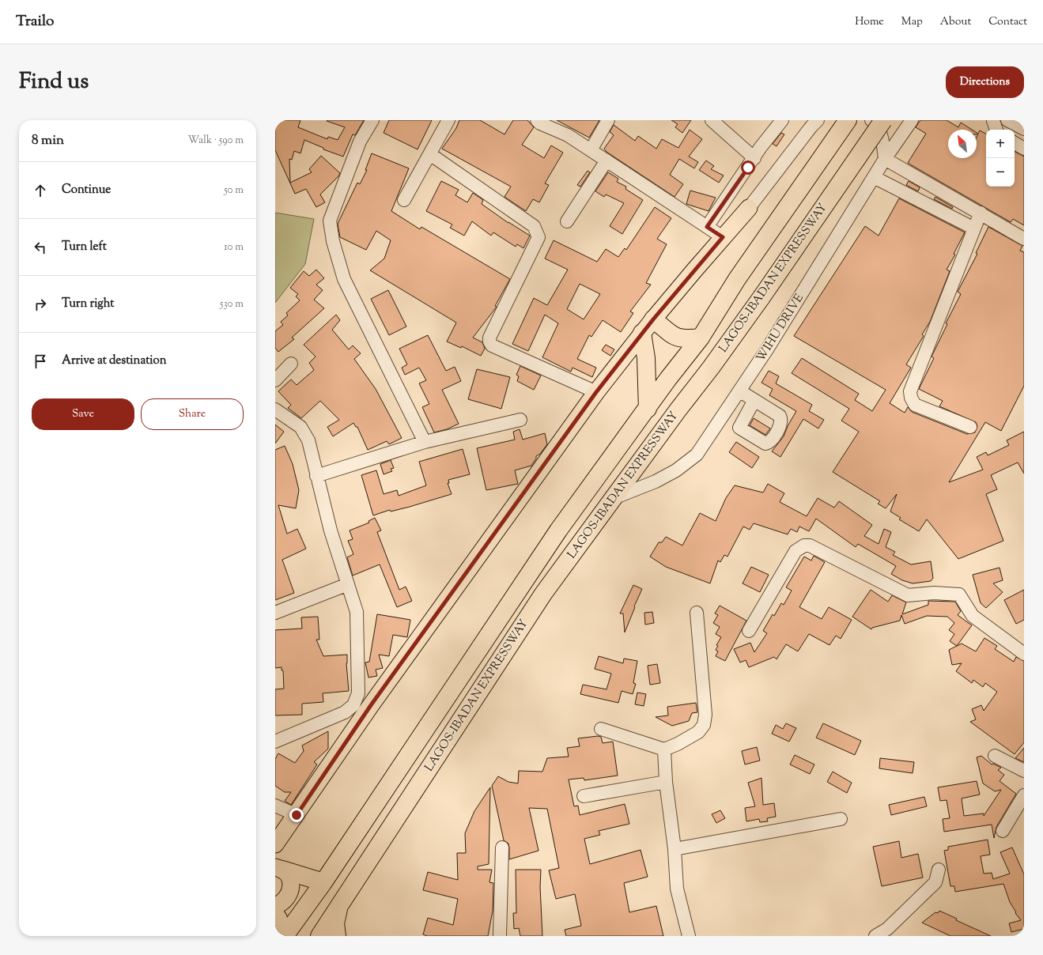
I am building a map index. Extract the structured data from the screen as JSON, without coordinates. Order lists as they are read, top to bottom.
{
  "streets": {
    "highway": ["LAGOS-IBADAN EXPRESSWAY"],
    "street": ["WIHU DRIVE"]
  },
  "crossings": [
    ["LAGOS-IBADAN EXPRESSWAY", "WIHU DRIVE"]
  ],
  "north": "top left",
  "page": {
    "header": "Trailo",
    "nav": [
      "Home",
      "Map",
      "About",
      "Contact"
    ],
    "title": "Find us",
    "buttons": [
      "Directions",
      ["Save", "Share"]
    ],
    "heading": ["8 min", "Walk · 590 m"],
    "map_buttons": ["+", "−"],
    "list": [
      ["Continue", "50 m"],
      ["Turn left", "10 m"],
      ["Turn right", "530 m"],
      "Arrive at destination"
    ]
  }
}
